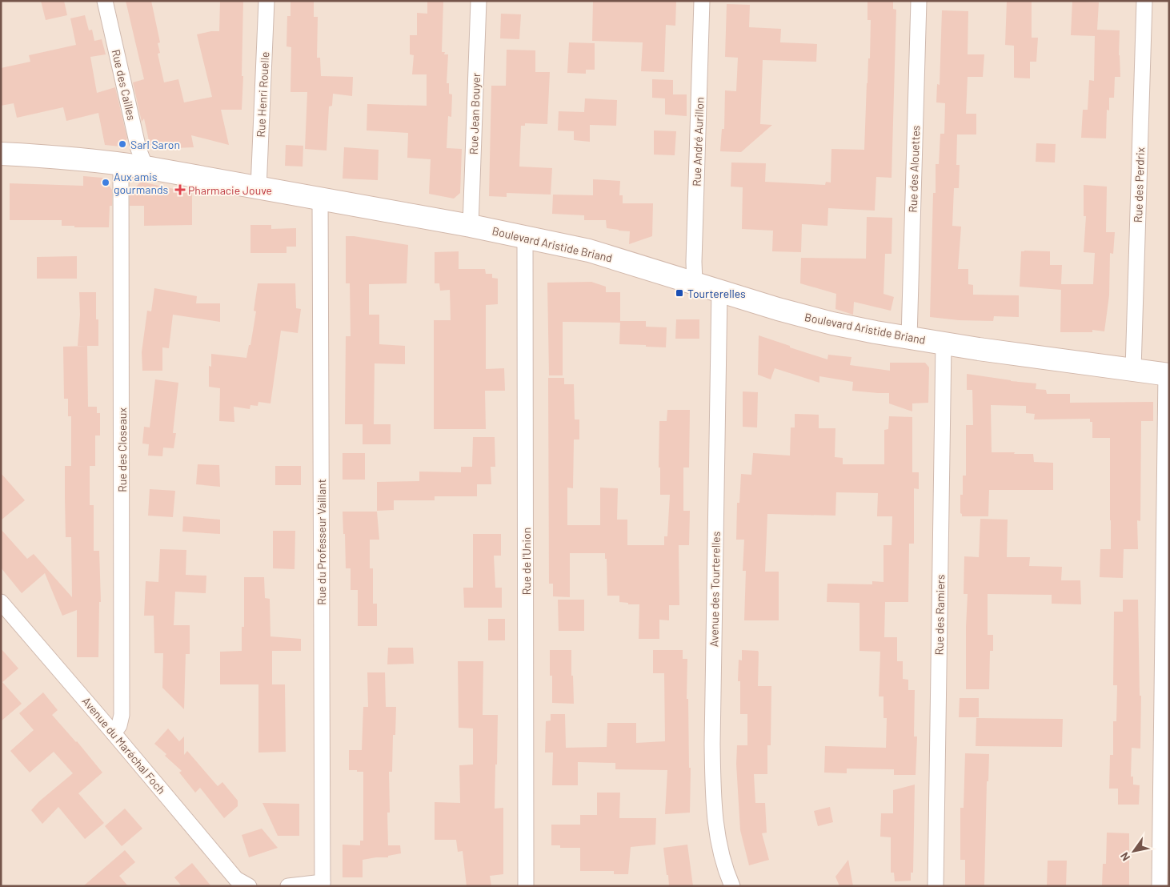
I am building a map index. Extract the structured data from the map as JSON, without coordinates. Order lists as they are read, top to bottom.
{
  "streets": {
    "main road": ["Boulevard Aristide Briand"],
    "street": [
      "Rue des Cailles",
      "Rue Henri Rouelle",
      "Rue Jean Bouyer",
      "Rue André Aurillon",
      "Rue des Alouettes",
      "Rue des Perdrix",
      "Rue des Closeaux",
      "Rue du Professeur Vaillant",
      "Rue de l'Union",
      "Avenue des Tourterelles",
      "Rue des Ramiers",
      "Avenue du Maréchal Foch"
    ]
  },
  "crossings": [
    ["Rue des Cailles", "Boulevard Aristide Briand"],
    ["Rue Henri Rouelle", "Boulevard Aristide Briand"],
    ["Rue Jean Bouyer", "Boulevard Aristide Briand"],
    ["Rue André Aurillon", "Boulevard Aristide Briand"],
    ["Rue des Alouettes", "Boulevard Aristide Briand"],
    ["Rue des Perdrix", "Boulevard Aristide Briand"],
    ["Boulevard Aristide Briand", "Rue des Closeaux"],
    ["Boulevard Aristide Briand", "Rue du Professeur Vaillant"],
    ["Boulevard Aristide Briand", "Rue de l'Union"],
    ["Boulevard Aristide Briand", "Avenue des Tourterelles"],
    ["Boulevard Aristide Briand", "Rue des Ramiers"],
    ["Rue des Closeaux", "Avenue du Maréchal Foch"]
  ],
  "places": {
    "other": ["Sarl Saron", "Aux amis gourmands"],
    "health": ["Pharmacie Jouve"],
    "transit": ["Tourterelles"]
  },
  "north": "bottom left"
}
